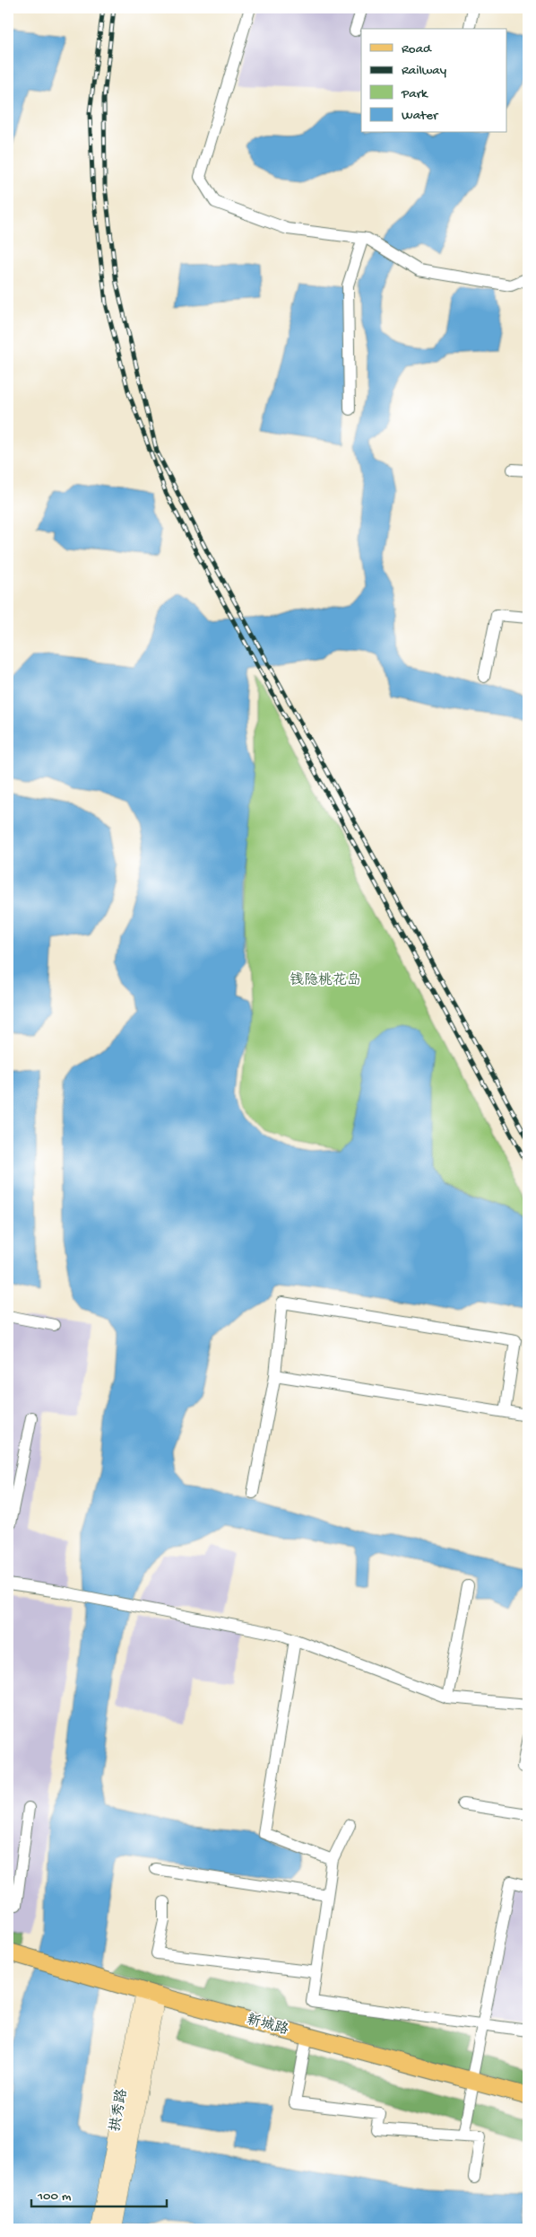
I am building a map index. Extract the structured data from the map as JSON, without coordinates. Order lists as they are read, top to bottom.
{
  "streets": {
    "main road": ["新城路", "拱秀路"]
  },
  "crossings": [
    ["新城路", "拱秀路"]
  ],
  "parks": ["钱隐桃花岛"],
  "legend": [
    "Road",
    "Railway",
    "Park",
    "Water"
  ],
  "scale_bar": "100 m"
}
